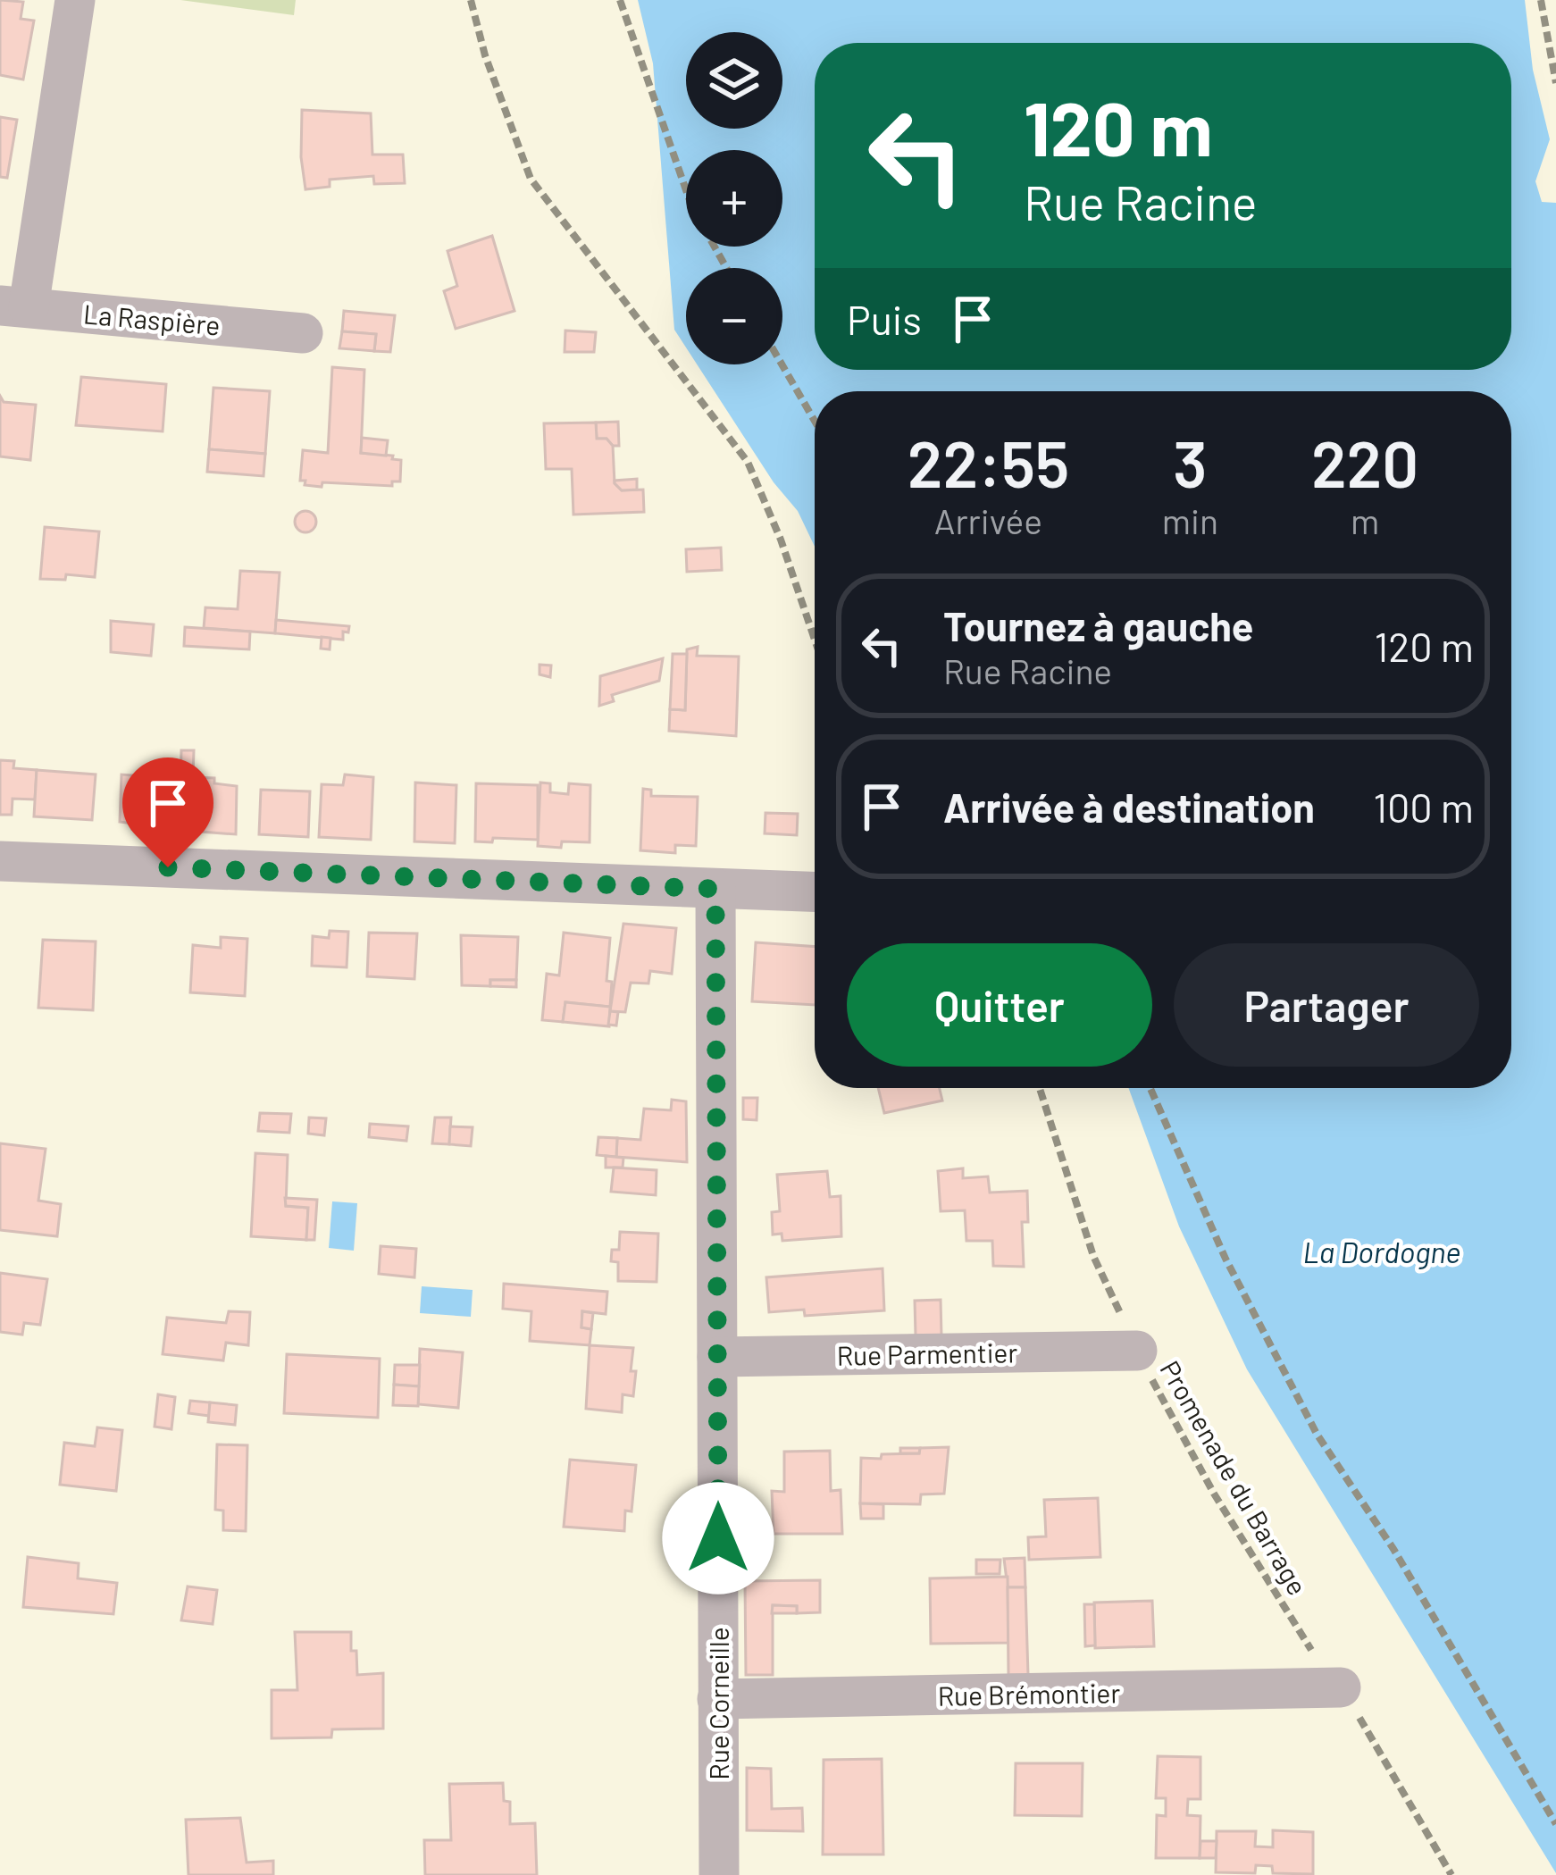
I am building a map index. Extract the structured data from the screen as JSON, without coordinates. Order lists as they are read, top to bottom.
{
  "streets": {
    "street": [
      "La Raspière",
      "Rue Parmentier",
      "Rue Brémontier",
      "Rue Corneille"
    ],
    "path": ["Promenade du Barrage"]
  },
  "crossings": [
    ["Rue Parmentier", "Promenade du Barrage"],
    ["Rue Parmentier", "Rue Corneille"],
    ["Promenade du Barrage", "Rue Brémontier"],
    ["Rue Brémontier", "Rue Corneille"]
  ],
  "water": ["La Dordogne"],
  "page": {
    "map_buttons": ["+", "−"],
    "turn": ["120 m", "Rue Racine"],
    "then": "Puis",
    "eta": [
      "22:55",
      "Arrivée",
      "3",
      "min",
      "220",
      "m"
    ],
    "list": [
      {
        "name": "Tournez à gauche",
        "note": "Rue Racine",
        "value": "120 m"
      },
      {
        "name": "Arrivée à destination",
        "value": "100 m"
      }
    ],
    "buttons": ["Quitter", "Partager"]
  }
}
